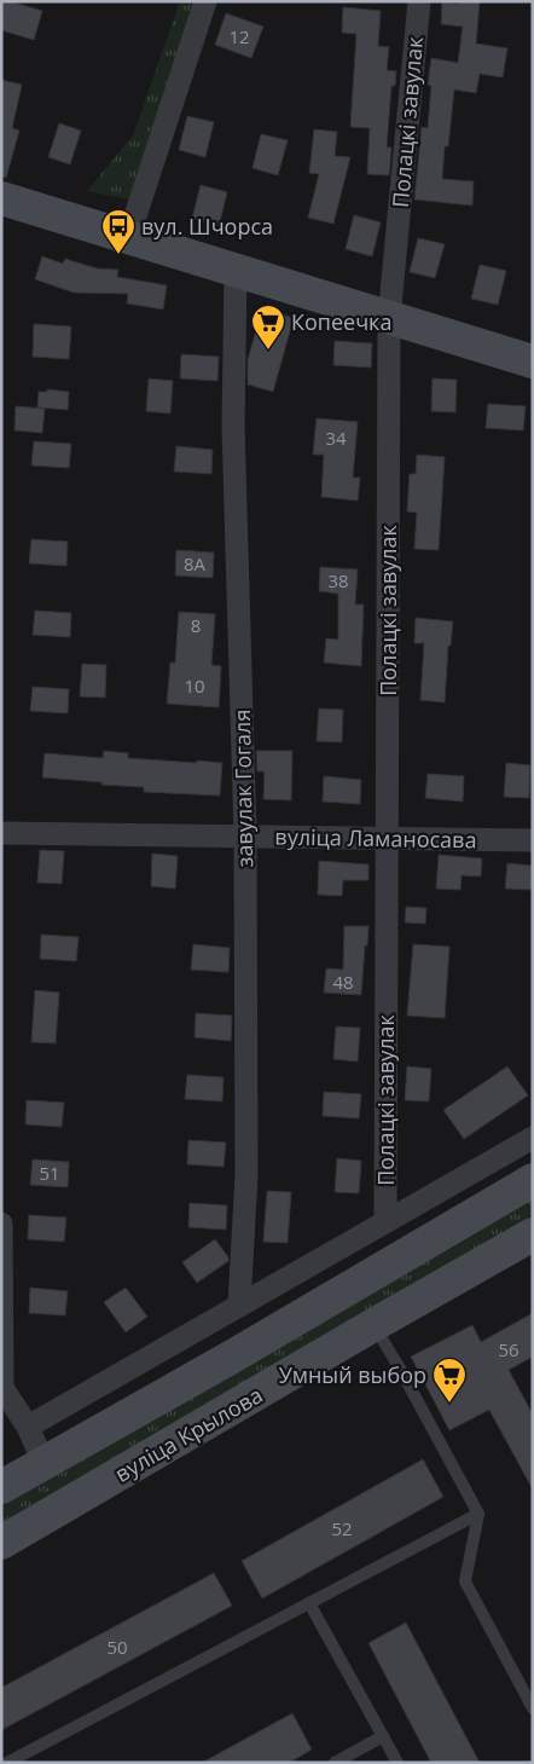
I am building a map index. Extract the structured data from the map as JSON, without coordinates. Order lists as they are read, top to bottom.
{
  "streets": {
    "main road": ["вуліца Крылова"],
    "street": ["Полацкі завулак", "завулак Гогаля", "вуліца Ламаносава"]
  },
  "crossings": [
    ["Полацкі завулак", "вуліца Ламаносава"],
    ["завулак Гогаля", "вуліца Ламаносава"]
  ],
  "places": {
    "bus stop": ["вул. Шчорса"],
    "supermarket": ["Копеечка", "Умный выбор"]
  },
  "house_numbers": [
    "12",
    "34",
    "8А",
    "38",
    "8",
    "10",
    "48",
    "51",
    "56",
    "52",
    "50"
  ]
}
